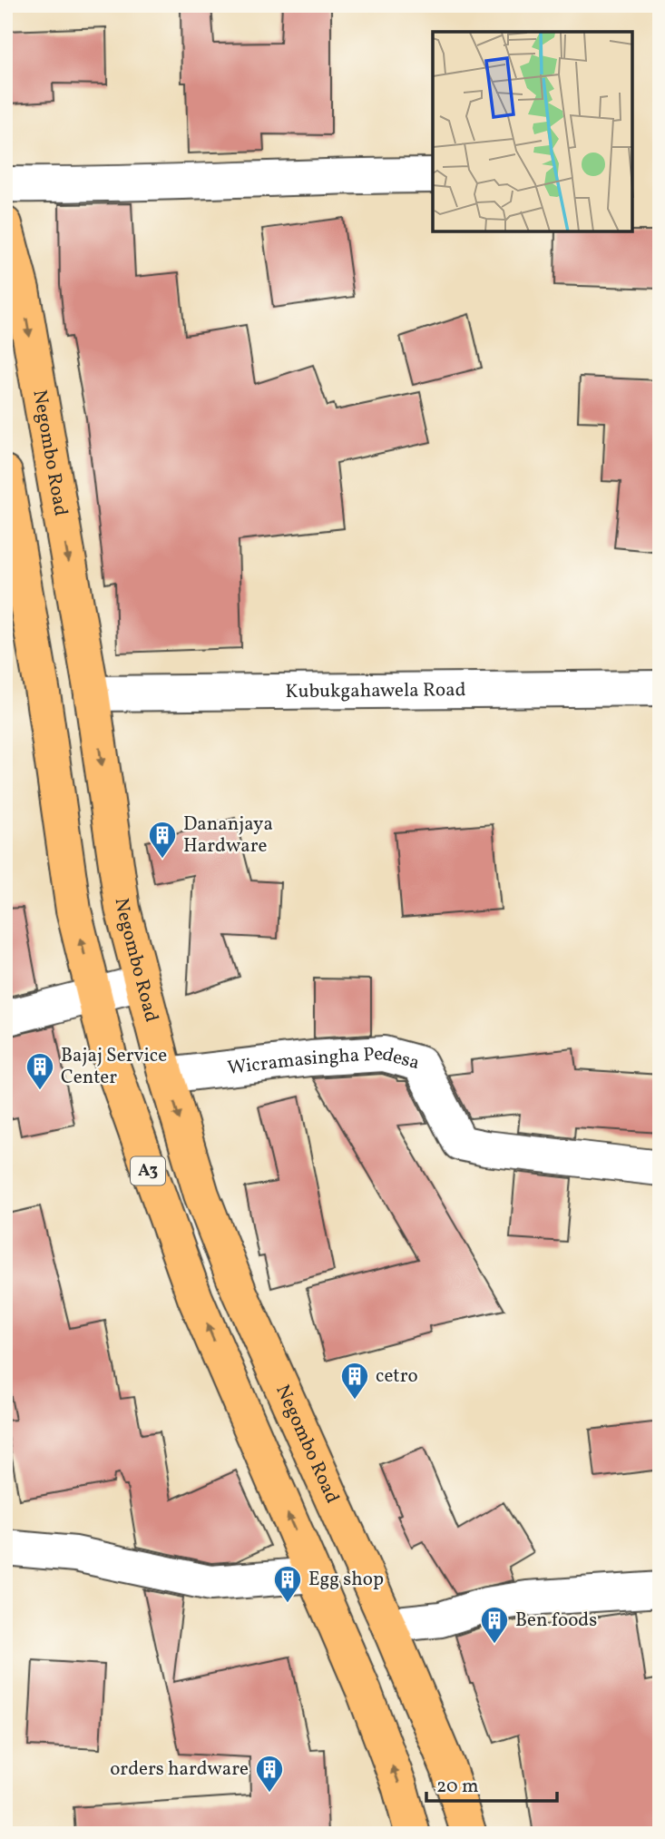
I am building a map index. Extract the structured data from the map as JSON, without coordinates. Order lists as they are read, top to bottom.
{
  "streets": {
    "highway": ["Negombo Road", "A3"],
    "street": ["Kubukgahawela Road", "Wicramasingha Pedesa"]
  },
  "crossings": [
    ["Negombo Road", "Kubukgahawela Road"],
    ["Negombo Road", "Wicramasingha Pedesa"]
  ],
  "places": {
    "building": [
      "Dananjaya Hardware",
      "Bajaj Service Center",
      "cetro",
      "Egg shop",
      "Ben foods",
      "orders hardware"
    ]
  },
  "scale_bar": "20 m"
}
